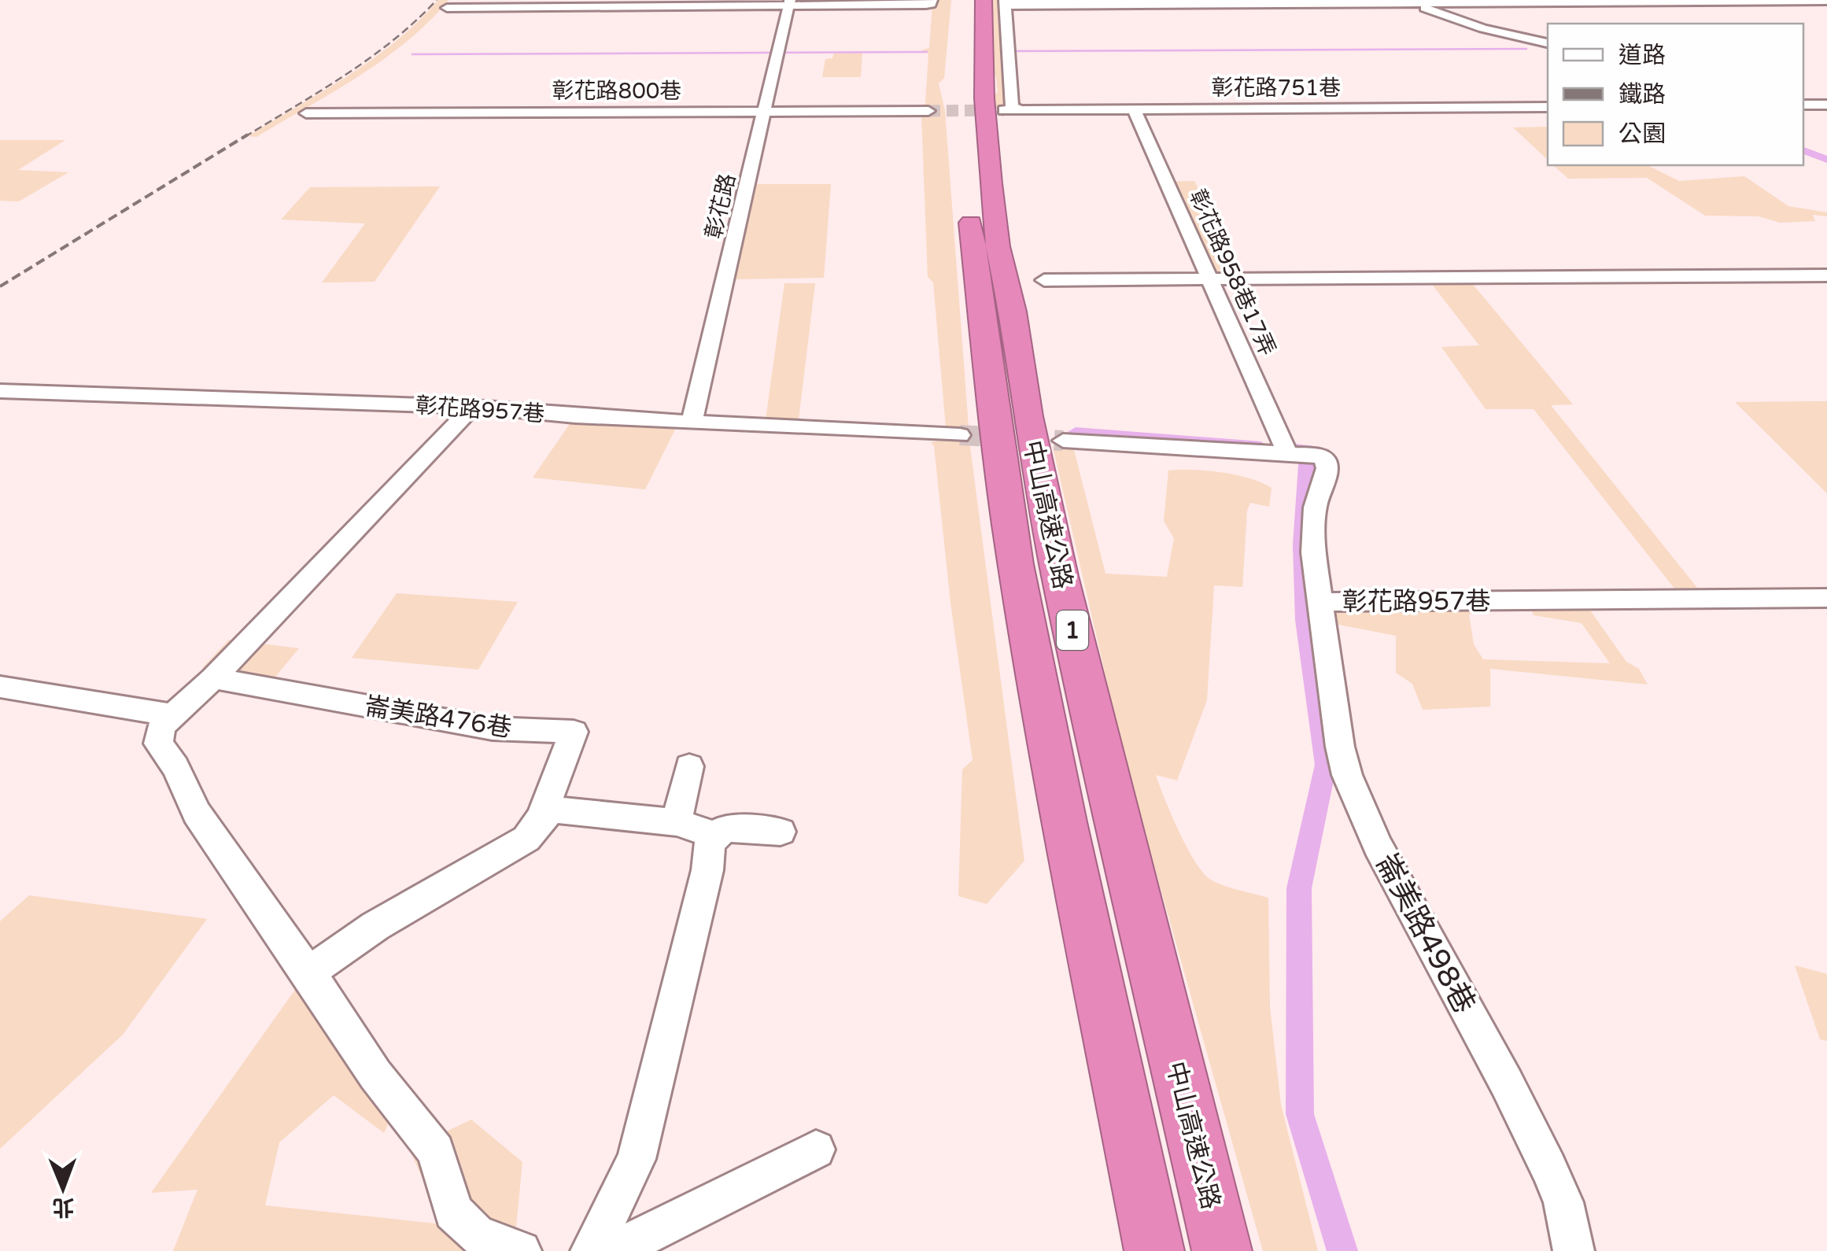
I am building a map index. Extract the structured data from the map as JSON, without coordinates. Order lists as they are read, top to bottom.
{
  "streets": {
    "highway": ["中山高速公路", "1"],
    "street": [
      "彰花路751巷",
      "彰花路800巷",
      "彰花路",
      "彰花路958巷17弄",
      "彰花路957巷",
      "崙美路476巷",
      "崙美路498巷"
    ]
  },
  "crossings": [
    ["彰花路751巷", "彰花路958巷17弄"],
    ["彰花路800巷", "彰花路"],
    ["彰花路", "彰花路957巷"],
    ["彰花路958巷17弄", "彰花路957巷"],
    ["彰花路957巷", "崙美路498巷"]
  ],
  "legend": ["道路", "鐵路", "公園"],
  "north": "bottom"
}
